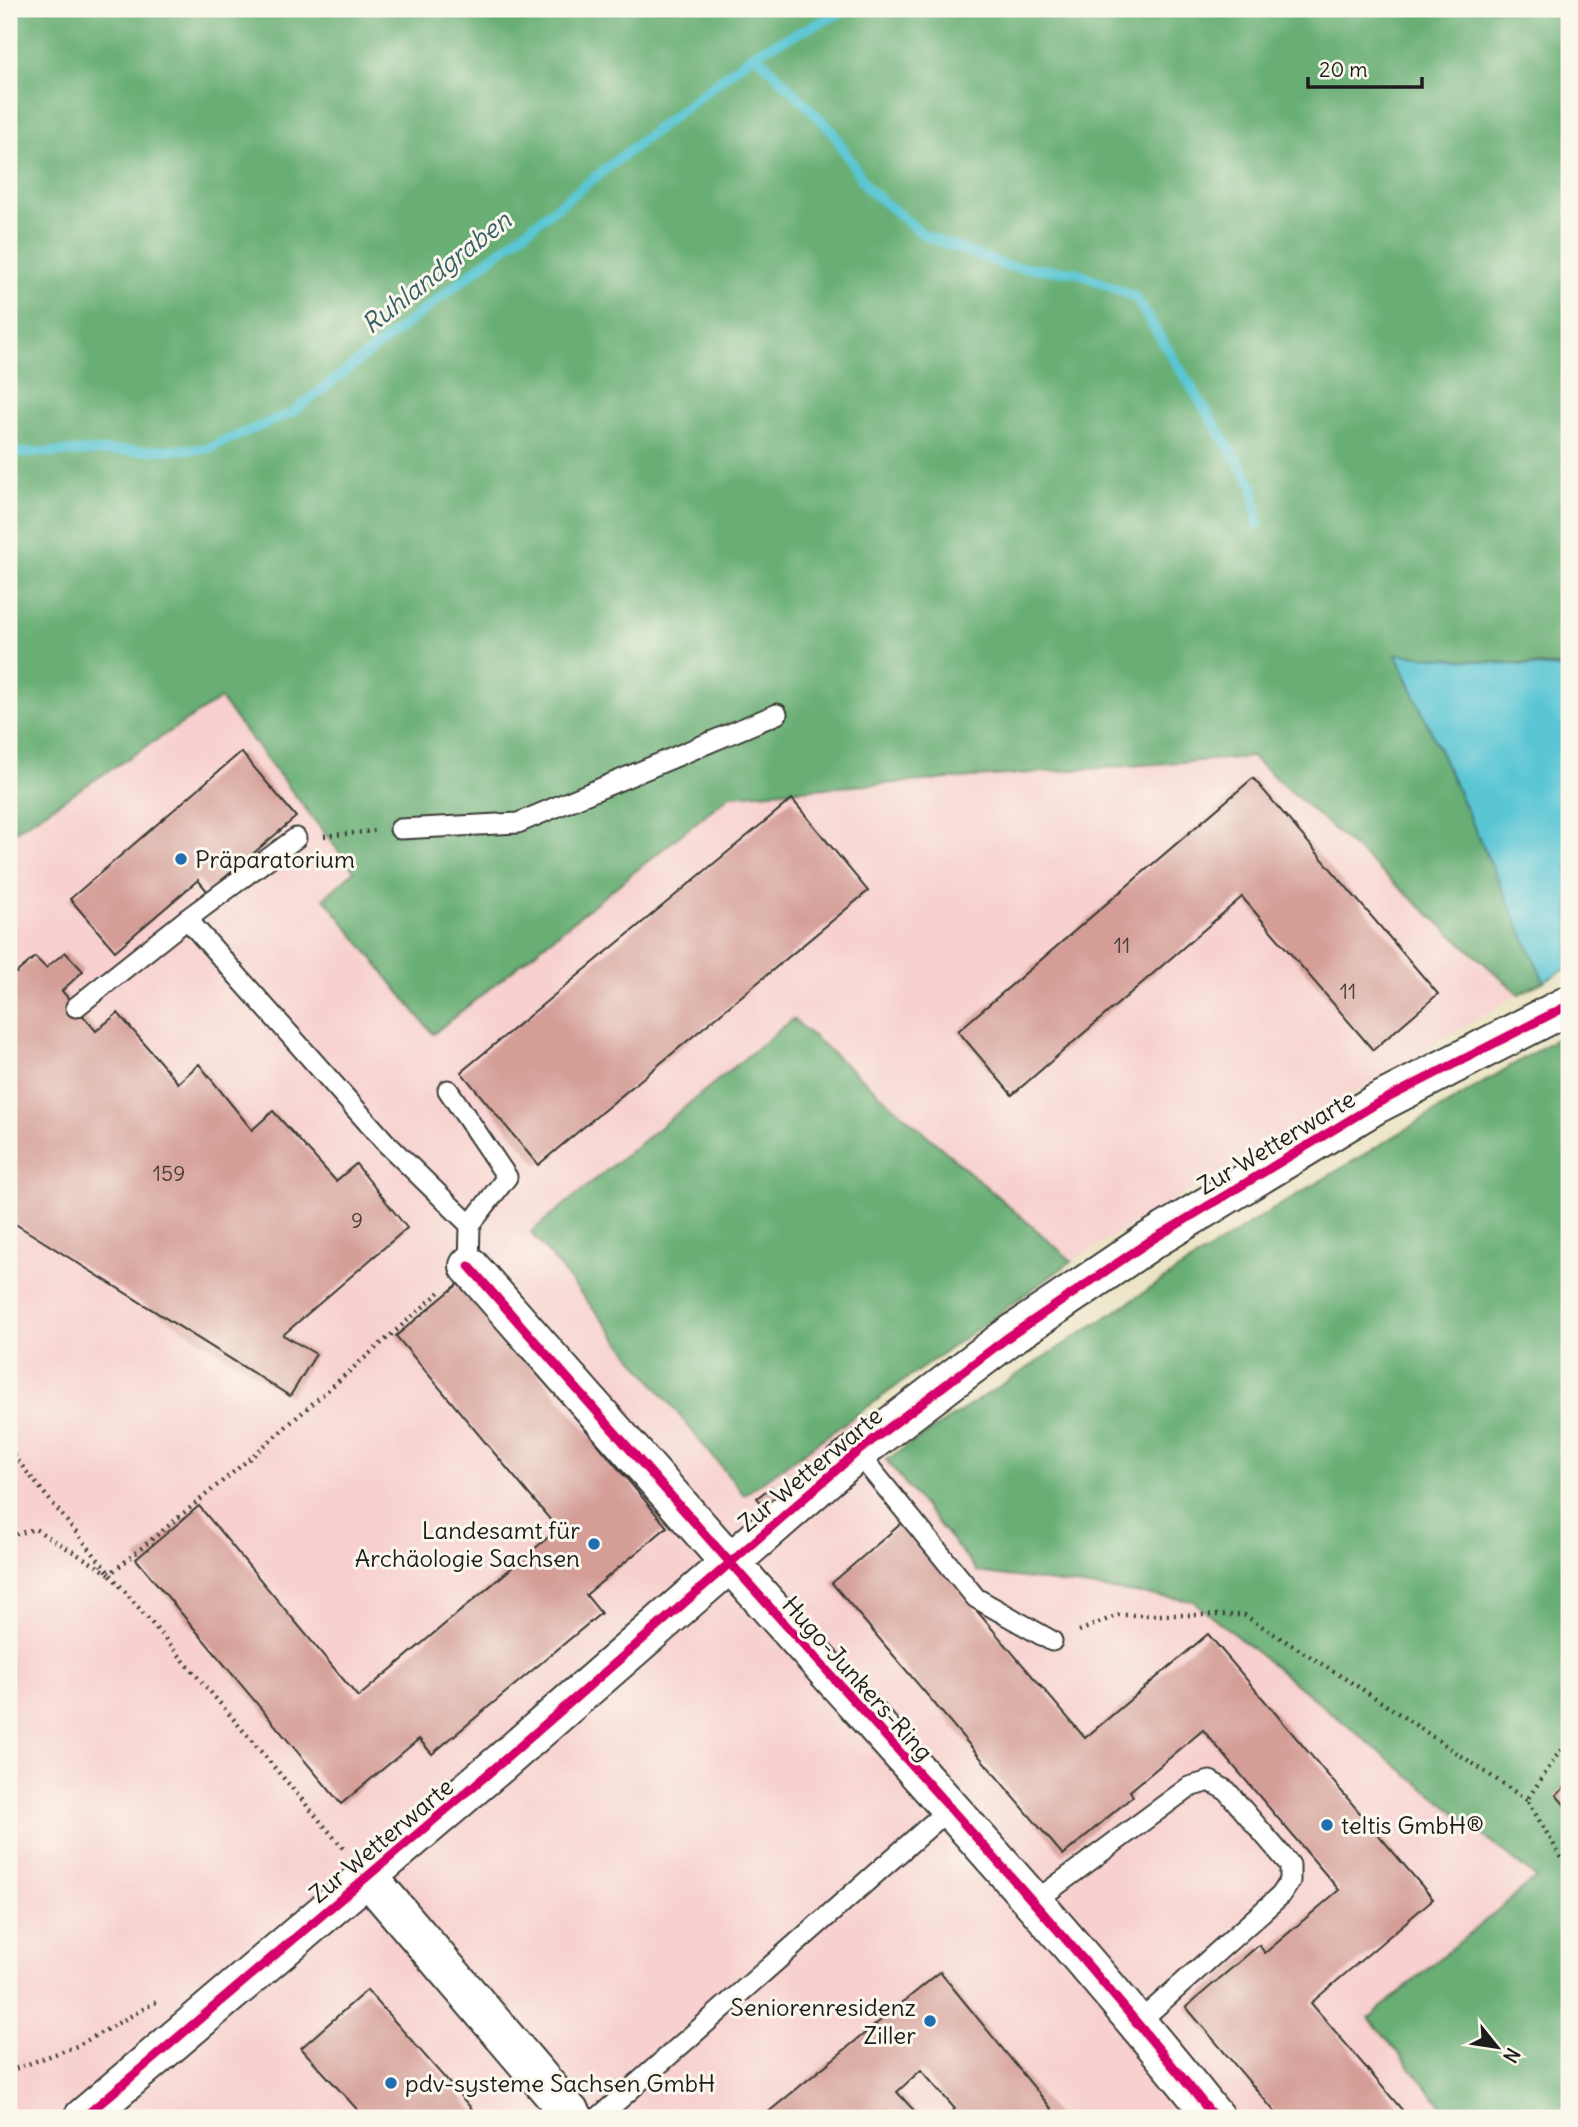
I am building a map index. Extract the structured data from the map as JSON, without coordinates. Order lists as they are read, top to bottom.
{
  "streets": {
    "street": ["Zur Wetterwarte", "Hugo-Junkers-Ring"]
  },
  "crossings": [
    ["Zur Wetterwarte", "Hugo-Junkers-Ring"]
  ],
  "water": ["Ruhlandgraben"],
  "places": [
    "Präparatorium",
    "Landesamt für Archäologie Sachsen",
    "teltis GmbH®",
    "Seniorenresidenz Ziller",
    "pdv-systeme Sachsen GmbH"
  ],
  "house_numbers": [
    "11",
    "11",
    "159",
    "9"
  ],
  "scale_bar": "20 m",
  "north": "bottom right"
}
